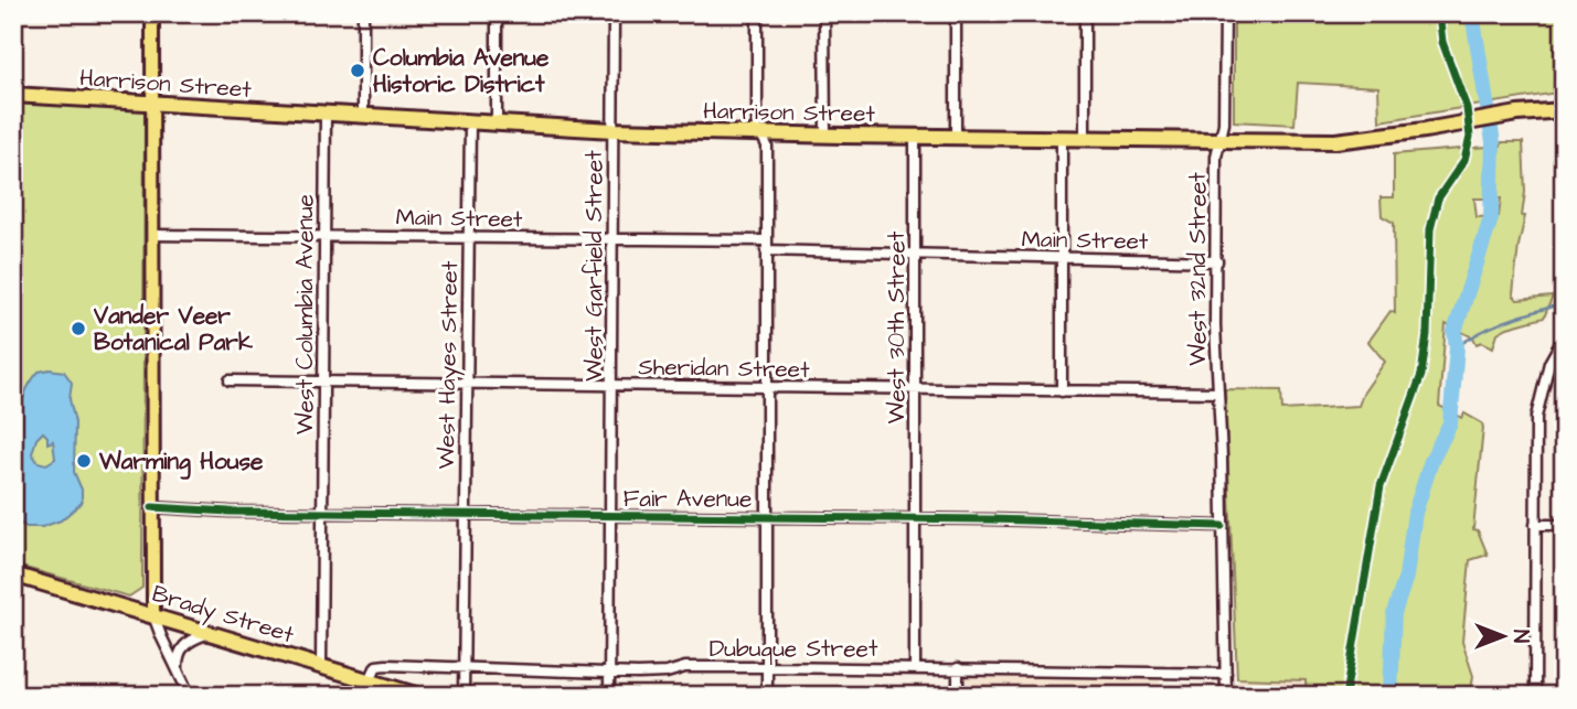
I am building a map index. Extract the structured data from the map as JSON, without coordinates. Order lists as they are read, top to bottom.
{
  "streets": {
    "highway": ["Harrison Street", "Brady Street"],
    "street": [
      "Main Street",
      "West Garfield Street",
      "West 32nd Street",
      "West Columbia Avenue",
      "West 30th Street",
      "West Hayes Street",
      "Sheridan Street",
      "Fair Avenue",
      "Dubuque Street"
    ]
  },
  "crossings": [
    ["Harrison Street", "West Garfield Street"],
    ["Harrison Street", "West 32nd Street"],
    ["Harrison Street", "West Columbia Avenue"],
    ["Harrison Street", "West 30th Street"],
    ["Harrison Street", "West Hayes Street"],
    ["Main Street", "West Garfield Street"],
    ["Main Street", "West 32nd Street"],
    ["Main Street", "West Columbia Avenue"],
    ["Main Street", "West 30th Street"],
    ["Main Street", "West Hayes Street"],
    ["West Garfield Street", "Sheridan Street"],
    ["West Garfield Street", "Fair Avenue"],
    ["West Garfield Street", "Dubuque Street"],
    ["West 32nd Street", "Sheridan Street"],
    ["West 32nd Street", "Fair Avenue"],
    ["West 32nd Street", "Dubuque Street"],
    ["West Columbia Avenue", "Sheridan Street"],
    ["West Columbia Avenue", "Fair Avenue"],
    ["West Columbia Avenue", "Brady Street"],
    ["West 30th Street", "Sheridan Street"],
    ["West 30th Street", "Fair Avenue"],
    ["West 30th Street", "Dubuque Street"],
    ["West Hayes Street", "Sheridan Street"],
    ["West Hayes Street", "Fair Avenue"],
    ["West Hayes Street", "Dubuque Street"],
    ["Brady Street", "Dubuque Street"]
  ],
  "places": ["Columbia Avenue Historic District", "Vander Veer Botanical Park", "Warming House"],
  "north": "right"
}
